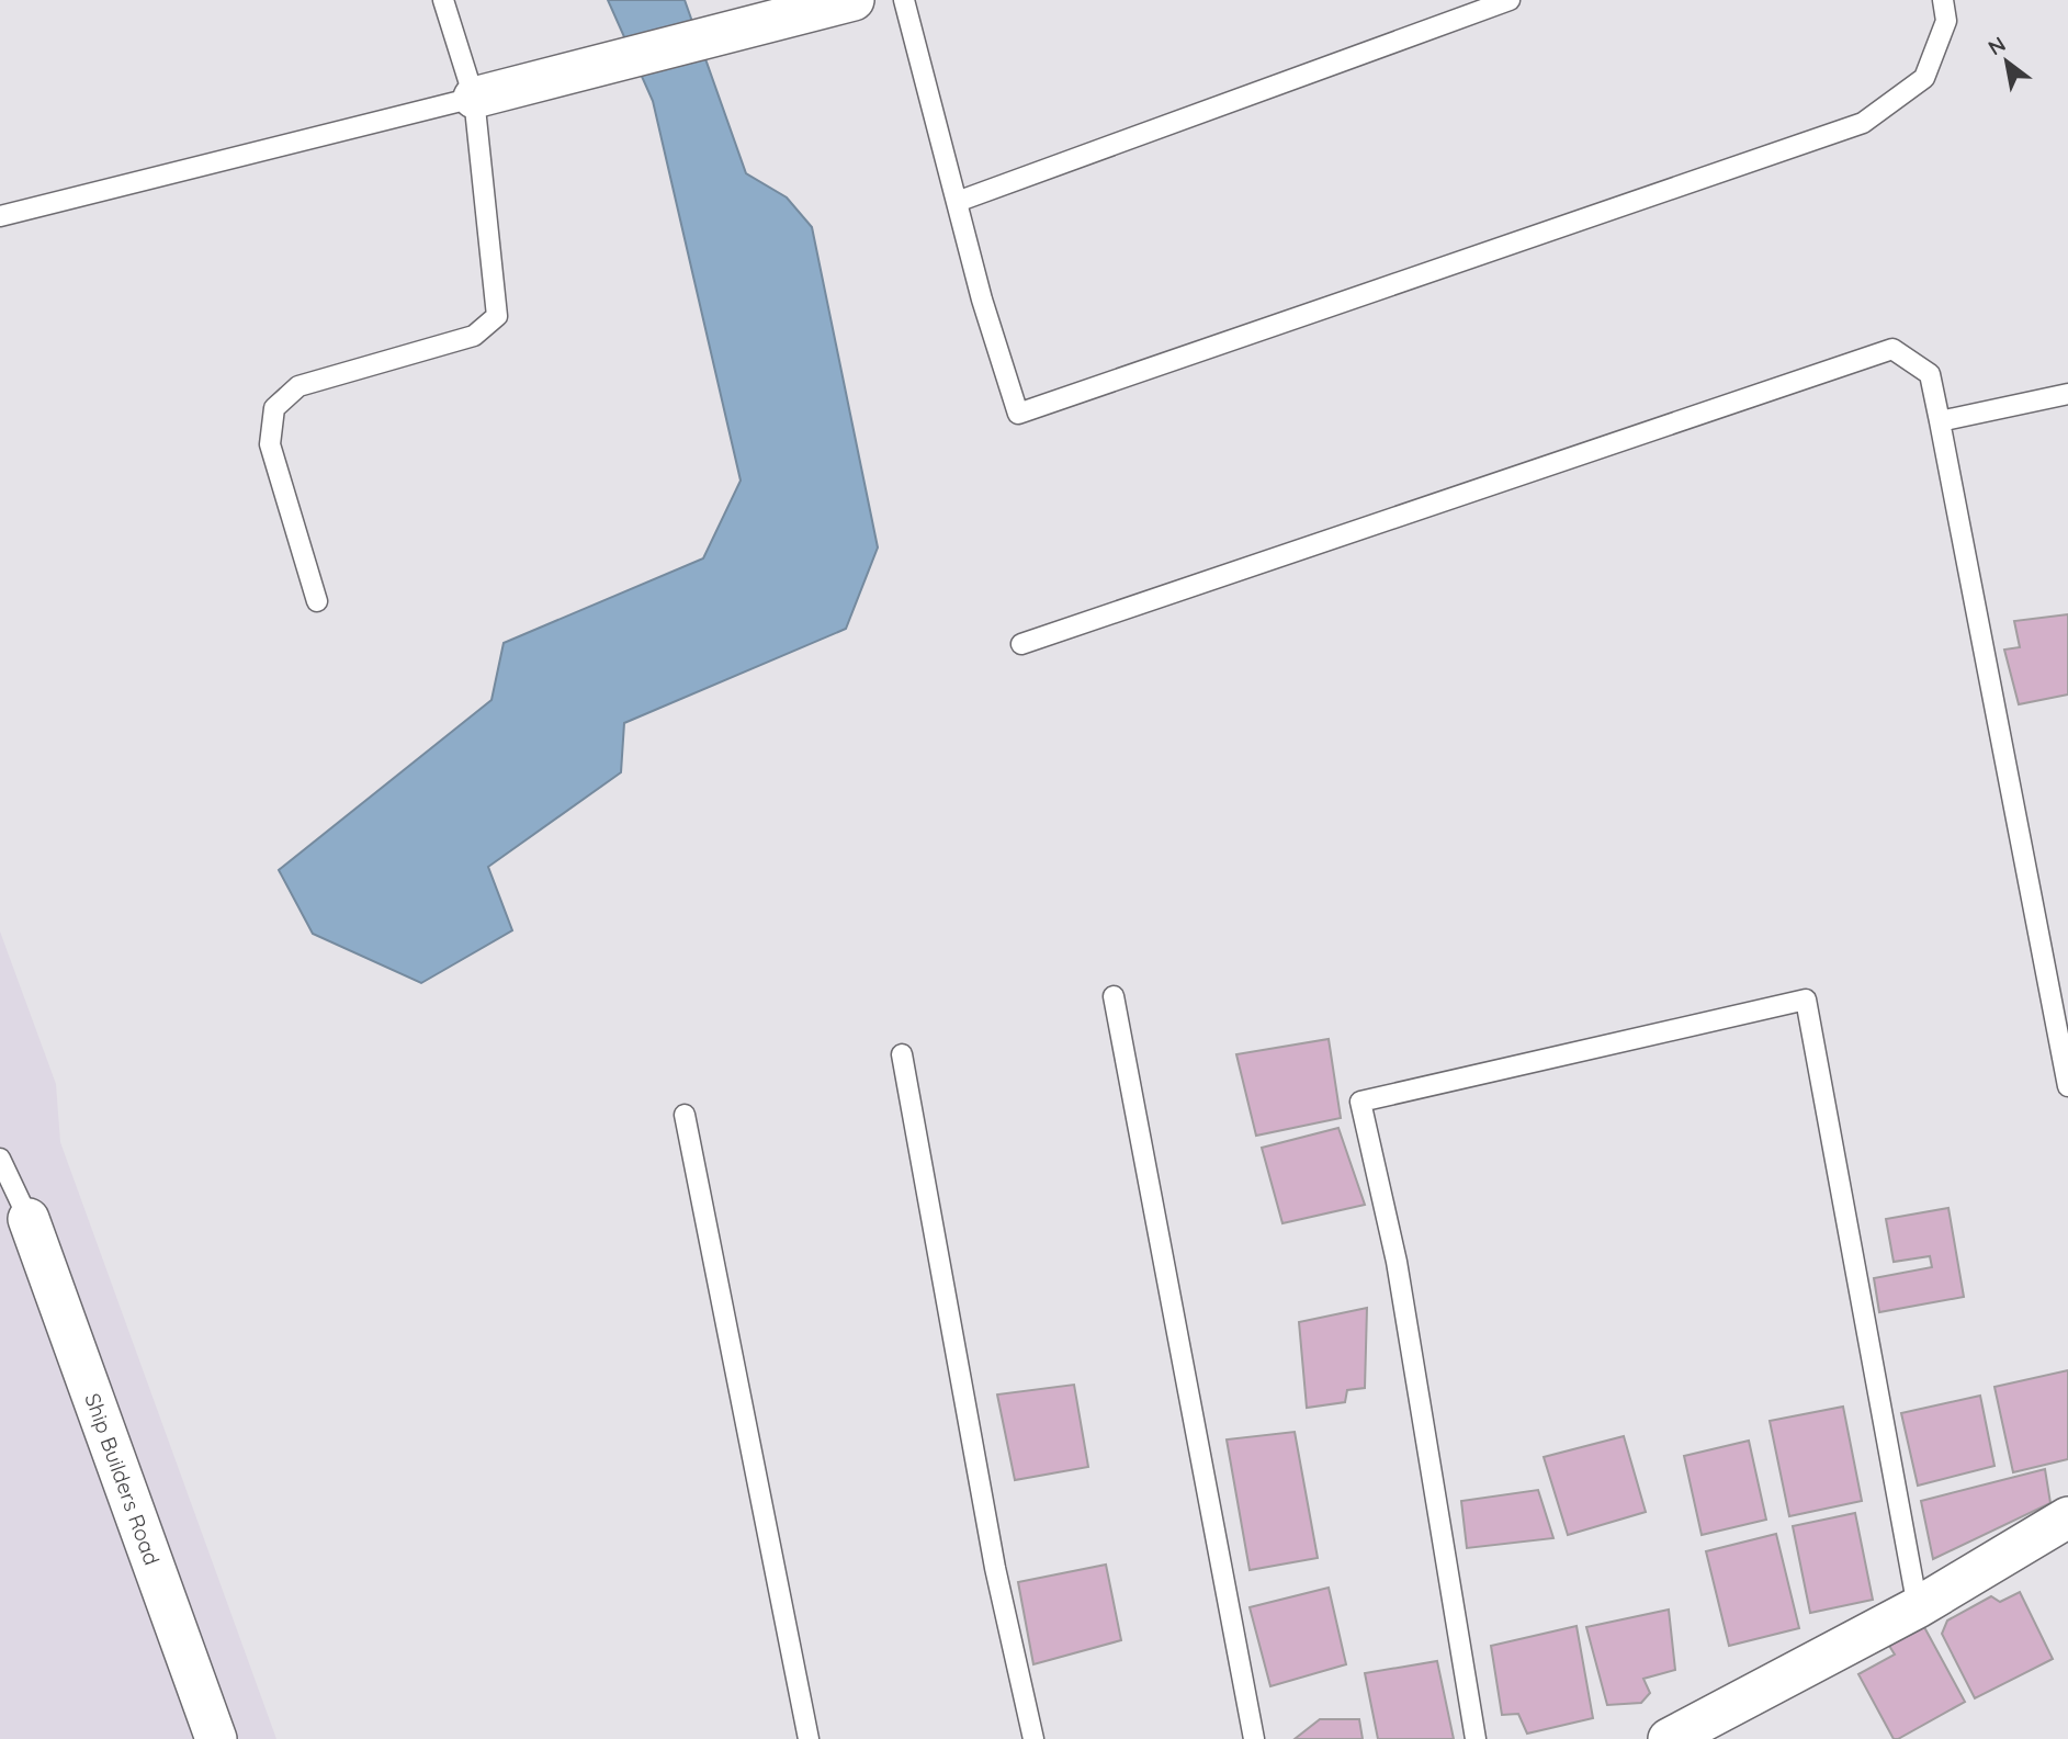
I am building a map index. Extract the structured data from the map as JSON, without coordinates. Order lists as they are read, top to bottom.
{
  "streets": {
    "street": ["Ship Builders Road"]
  },
  "north": "top left"
}
